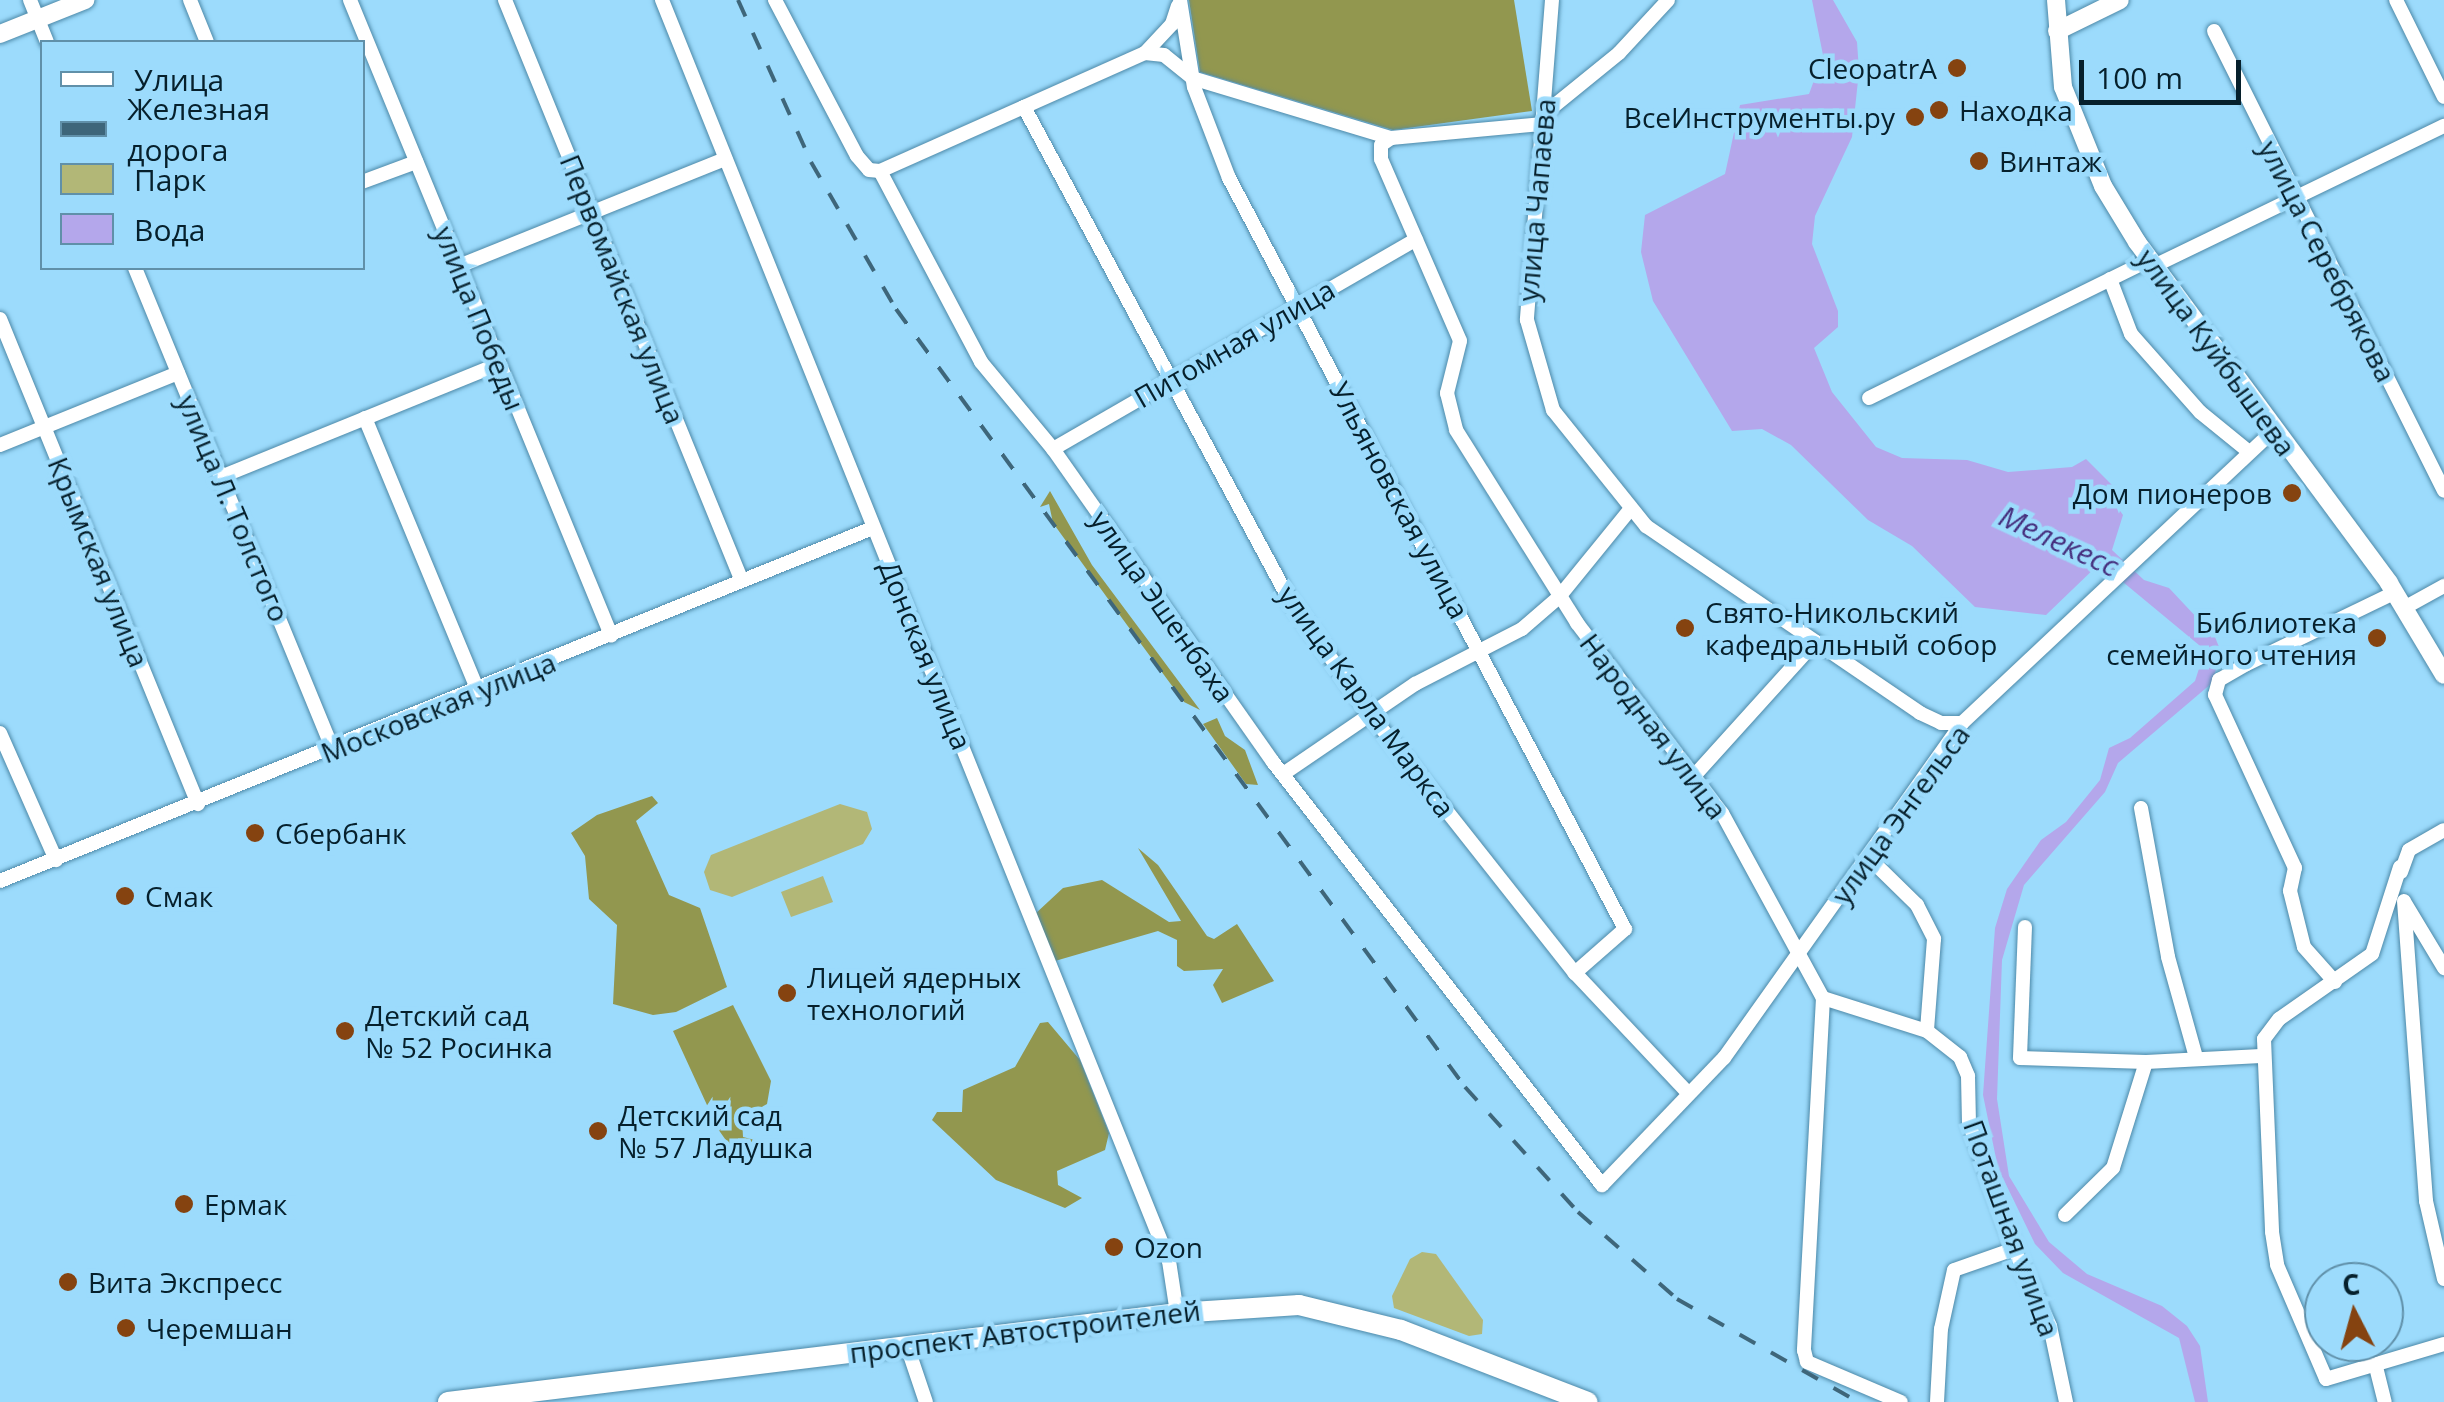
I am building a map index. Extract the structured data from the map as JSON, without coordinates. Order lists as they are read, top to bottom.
{
  "streets": {
    "highway": ["проспект Автостроителей"],
    "main road": ["улица Куйбышева"],
    "street": [
      "улица Чапаева",
      "улица Серебрякова",
      "Первомайская улица",
      "улица Победы",
      "Питомная улица",
      "Ульяновская улица",
      "улица Л. Толстого",
      "Крымская улица",
      "улица Эшенбаха",
      "Донская улица",
      "улица Карла Маркса",
      "Московская улица",
      "Народная улица",
      "улица Энгельса",
      "Поташная улица"
    ]
  },
  "crossings": [
    ["улица Чапаева", "улица Энгельса"],
    ["Первомайская улица", "Московская улица"],
    ["улица Победы", "Московская улица"],
    ["Питомная улица", "Ульяновская улица"],
    ["Питомная улица", "улица Эшенбаха"],
    ["Питомная улица", "улица Карла Маркса"],
    ["Питомная улица", "Народная улица"],
    ["улица Куйбышева", "улица Энгельса"],
    ["Ульяновская улица", "улица Карла Маркса"],
    ["улица Л. Толстого", "Московская улица"],
    ["Крымская улица", "Московская улица"],
    ["улица Эшенбаха", "улица Энгельса"],
    ["Донская улица", "Московская улица"],
    ["Донская улица", "проспект Автостроителей"],
    ["улица Карла Маркса", "улица Энгельса"],
    ["Народная улица", "улица Энгельса"]
  ],
  "water": ["Мелекесс"],
  "places": [
    "CleopatrA",
    "Находка",
    "ВсеИнструменты.ру",
    "Винтаж",
    "Дом пионеров",
    "Свято-Никольский кафедральный собор",
    "Библиотека семейного чтения",
    "Сбербанк",
    "Смак",
    "Лицей ядерных технологий",
    "Детский сад № 52 Росинка",
    "Детский сад № 57 Ладушка",
    "Ермак",
    "Ozon",
    "Вита Экспресс",
    "Черемшан"
  ],
  "legend": [
    "Улица",
    "Железная дорога",
    "Парк",
    "Вода"
  ],
  "scale_bar": "100 m",
  "north": "top"
}
